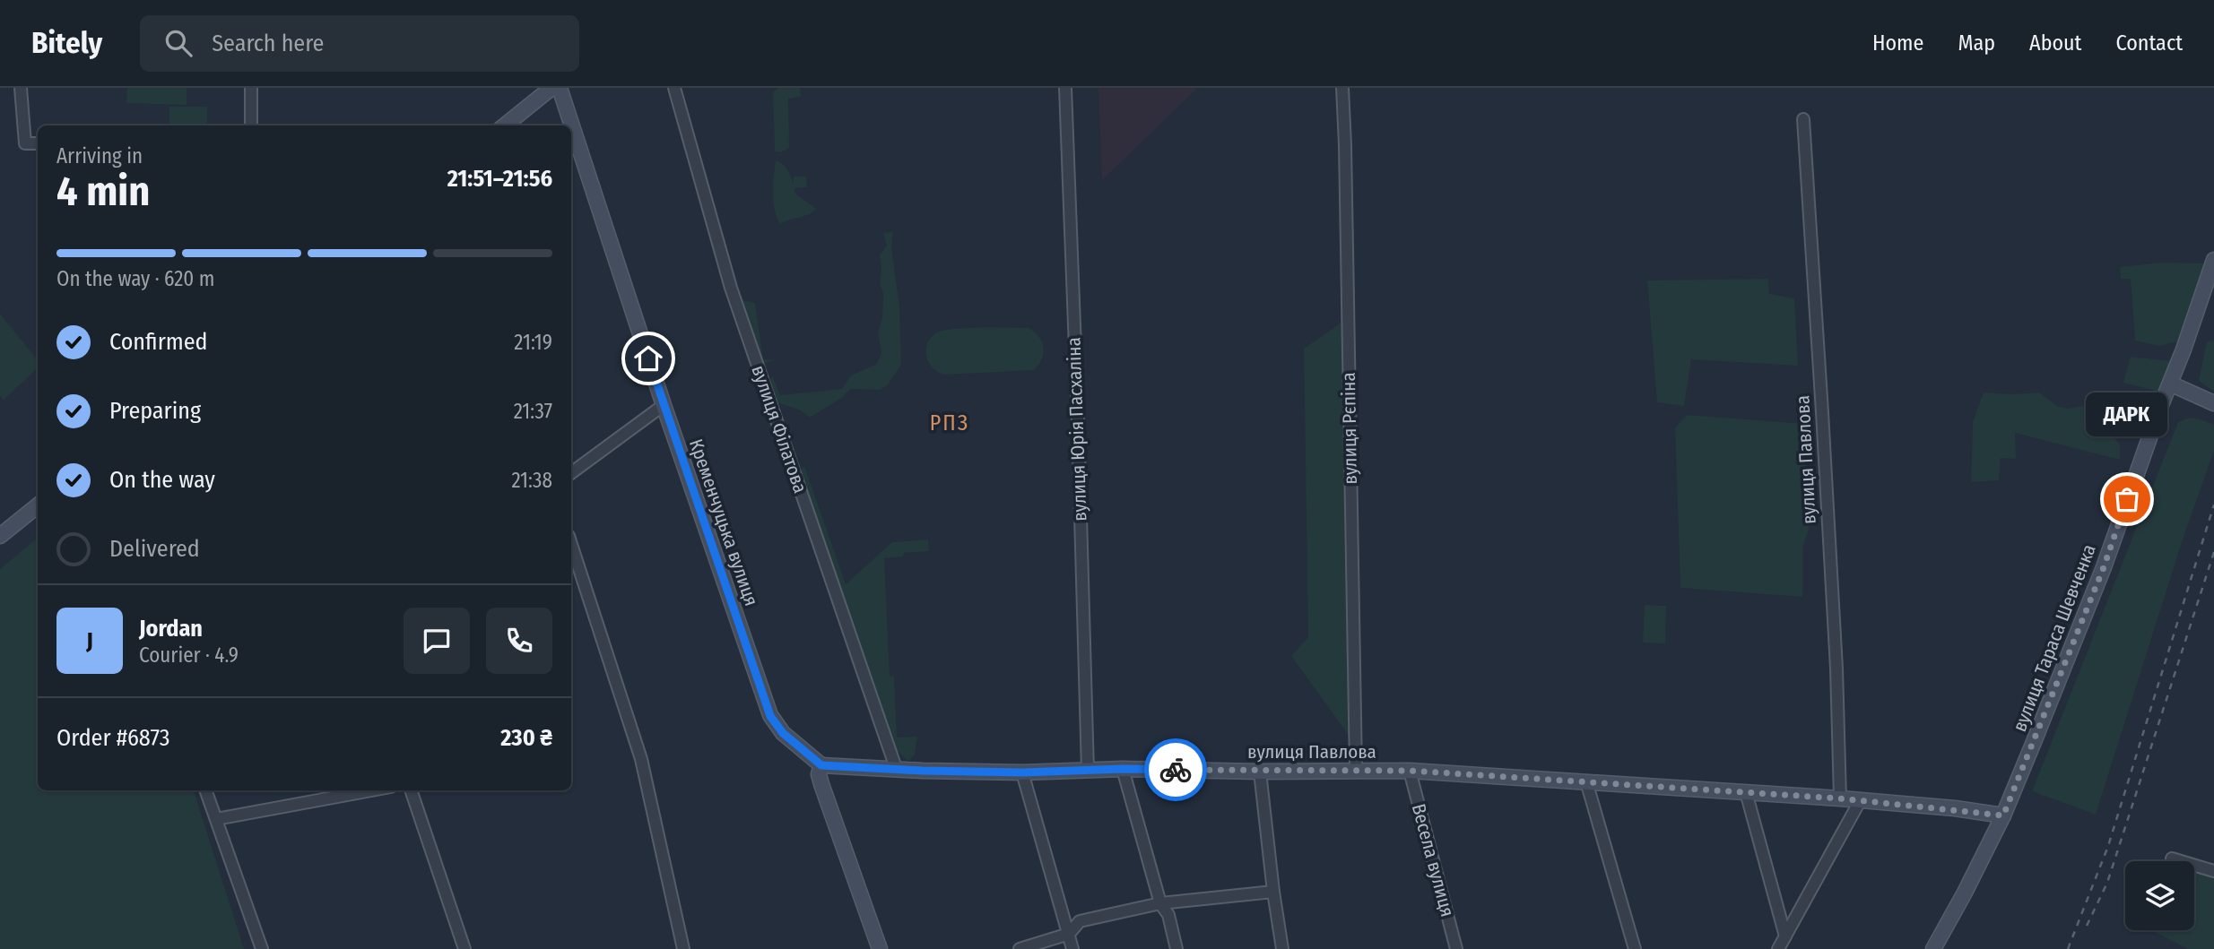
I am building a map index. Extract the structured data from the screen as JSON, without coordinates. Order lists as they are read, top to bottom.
{
  "streets": {
    "street": [
      "вулиця Рєпіна",
      "вулиця Філатова",
      "вулиця Юрія Пасхаліна",
      "вулиця Павлова",
      "Кременчуцька вулиця",
      "вулиця Тараса Шевченка",
      "Весела вулиця"
    ]
  },
  "crossings": [
    ["вулиця Рєпіна", "вулиця Павлова"],
    ["вулиця Філатова", "вулиця Павлова"],
    ["вулиця Юрія Пасхаліна", "вулиця Павлова"],
    ["вулиця Павлова", "Кременчуцька вулиця"],
    ["вулиця Павлова", "вулиця Тараса Шевченка"],
    ["вулиця Павлова", "Весела вулиця"]
  ],
  "districts": ["РПЗ"],
  "places": ["ДАРК"],
  "page": {
    "header": "Bitely",
    "search": "Search here",
    "nav": [
      "Home",
      "Map",
      "About",
      "Contact"
    ],
    "heading": ["4 min", "Arriving in", "21:51–21:56"],
    "panel": [
      "Jordan",
      "Courier · 4.9",
      "Order #6873",
      "230 ₴"
    ],
    "bar": "On the way · 620 m",
    "list": [
      ["Confirmed", "21:19"],
      ["Preparing", "21:37"],
      ["On the way", "21:38"],
      "Delivered"
    ],
    "bubble": "ДАРК",
    "round": "J"
  }
}
